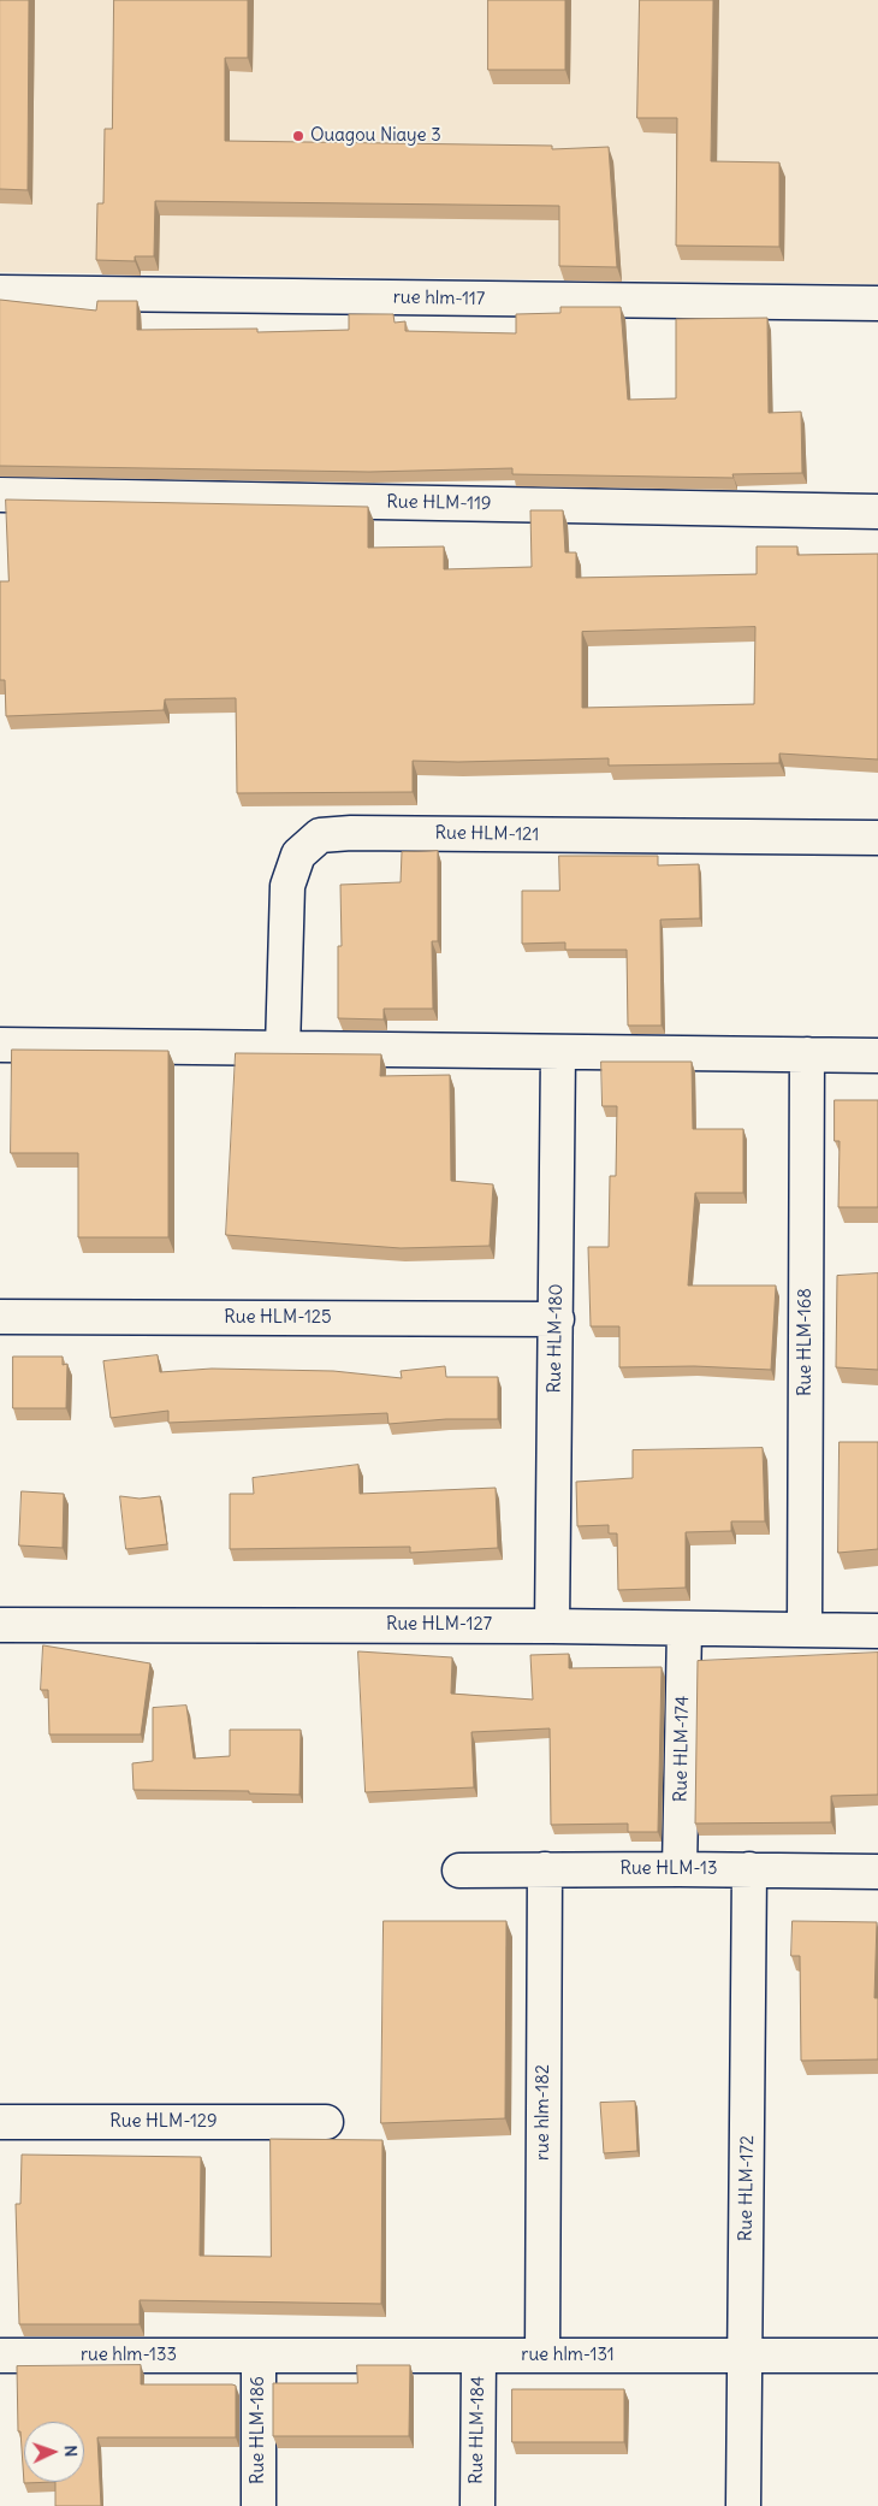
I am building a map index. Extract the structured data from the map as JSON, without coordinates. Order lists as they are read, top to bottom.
{
  "streets": {
    "street": [
      "rue hlm-117",
      "Rue HLM-119",
      "Rue HLM-121",
      "Rue HLM-125",
      "Rue HLM-180",
      "Rue HLM-168",
      "Rue HLM-127",
      "Rue HLM-174",
      "Rue HLM-13",
      "rue hlm-182",
      "Rue HLM-129",
      "Rue HLM-172",
      "rue hlm-133",
      "rue hlm-131",
      "Rue HLM-186",
      "Rue HLM-184"
    ]
  },
  "crossings": [
    ["Rue HLM-125", "Rue HLM-180"],
    ["Rue HLM-180", "Rue HLM-127"],
    ["Rue HLM-168", "Rue HLM-127"],
    ["Rue HLM-127", "Rue HLM-174"],
    ["Rue HLM-174", "Rue HLM-13"],
    ["Rue HLM-13", "rue hlm-182"],
    ["Rue HLM-13", "Rue HLM-172"],
    ["rue hlm-182", "rue hlm-131"],
    ["Rue HLM-172", "rue hlm-131"],
    ["rue hlm-133", "rue hlm-131"],
    ["rue hlm-133", "Rue HLM-186"],
    ["rue hlm-131", "Rue HLM-186"],
    ["rue hlm-131", "Rue HLM-184"]
  ],
  "places": ["Ouagou Niaye 3"],
  "north": "right"
}
